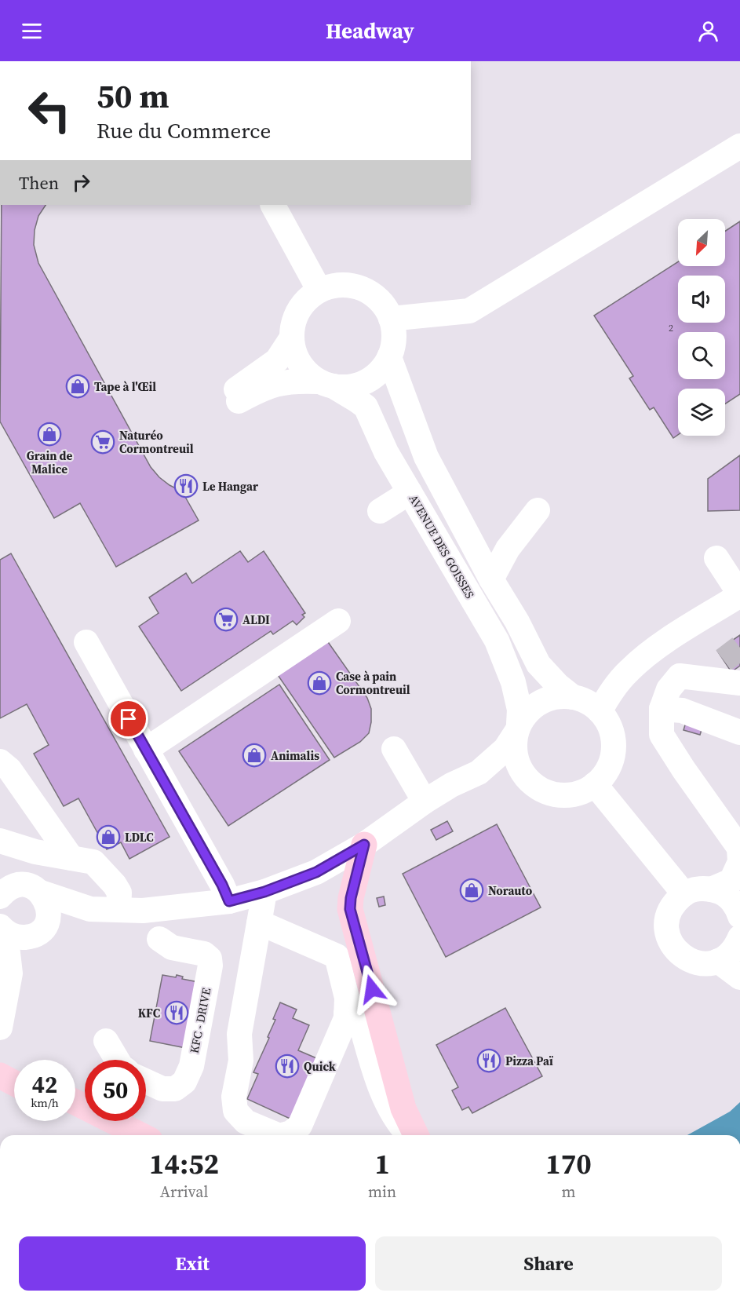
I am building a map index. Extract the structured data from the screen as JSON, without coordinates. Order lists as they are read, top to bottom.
{
  "streets": {
    "street": ["AVENUE DES GOISSES", "KFC - DRIVE"]
  },
  "places": {
    "shop": [
      "Tape à l'Œil",
      "Grain de Malice",
      "Case à pain Cormontreuil",
      "Animalis",
      "LDLC",
      "Norauto"
    ],
    "supermarket": ["Naturéo Cormontreuil", "ALDI"],
    "restaurant": [
      "Le Hangar",
      "KFC",
      "Pizza Paï",
      "Quick"
    ]
  },
  "house_numbers": ["2"],
  "north": "bottom left",
  "page": {
    "header": "Headway",
    "turn": ["50 m", "Rue du Commerce"],
    "then": "Then",
    "speed": "42 km/h",
    "limit": "50",
    "eta": [
      "14:52",
      "Arrival",
      "1",
      "min",
      "170",
      "m"
    ],
    "buttons": ["Exit", "Share"]
  }
}
